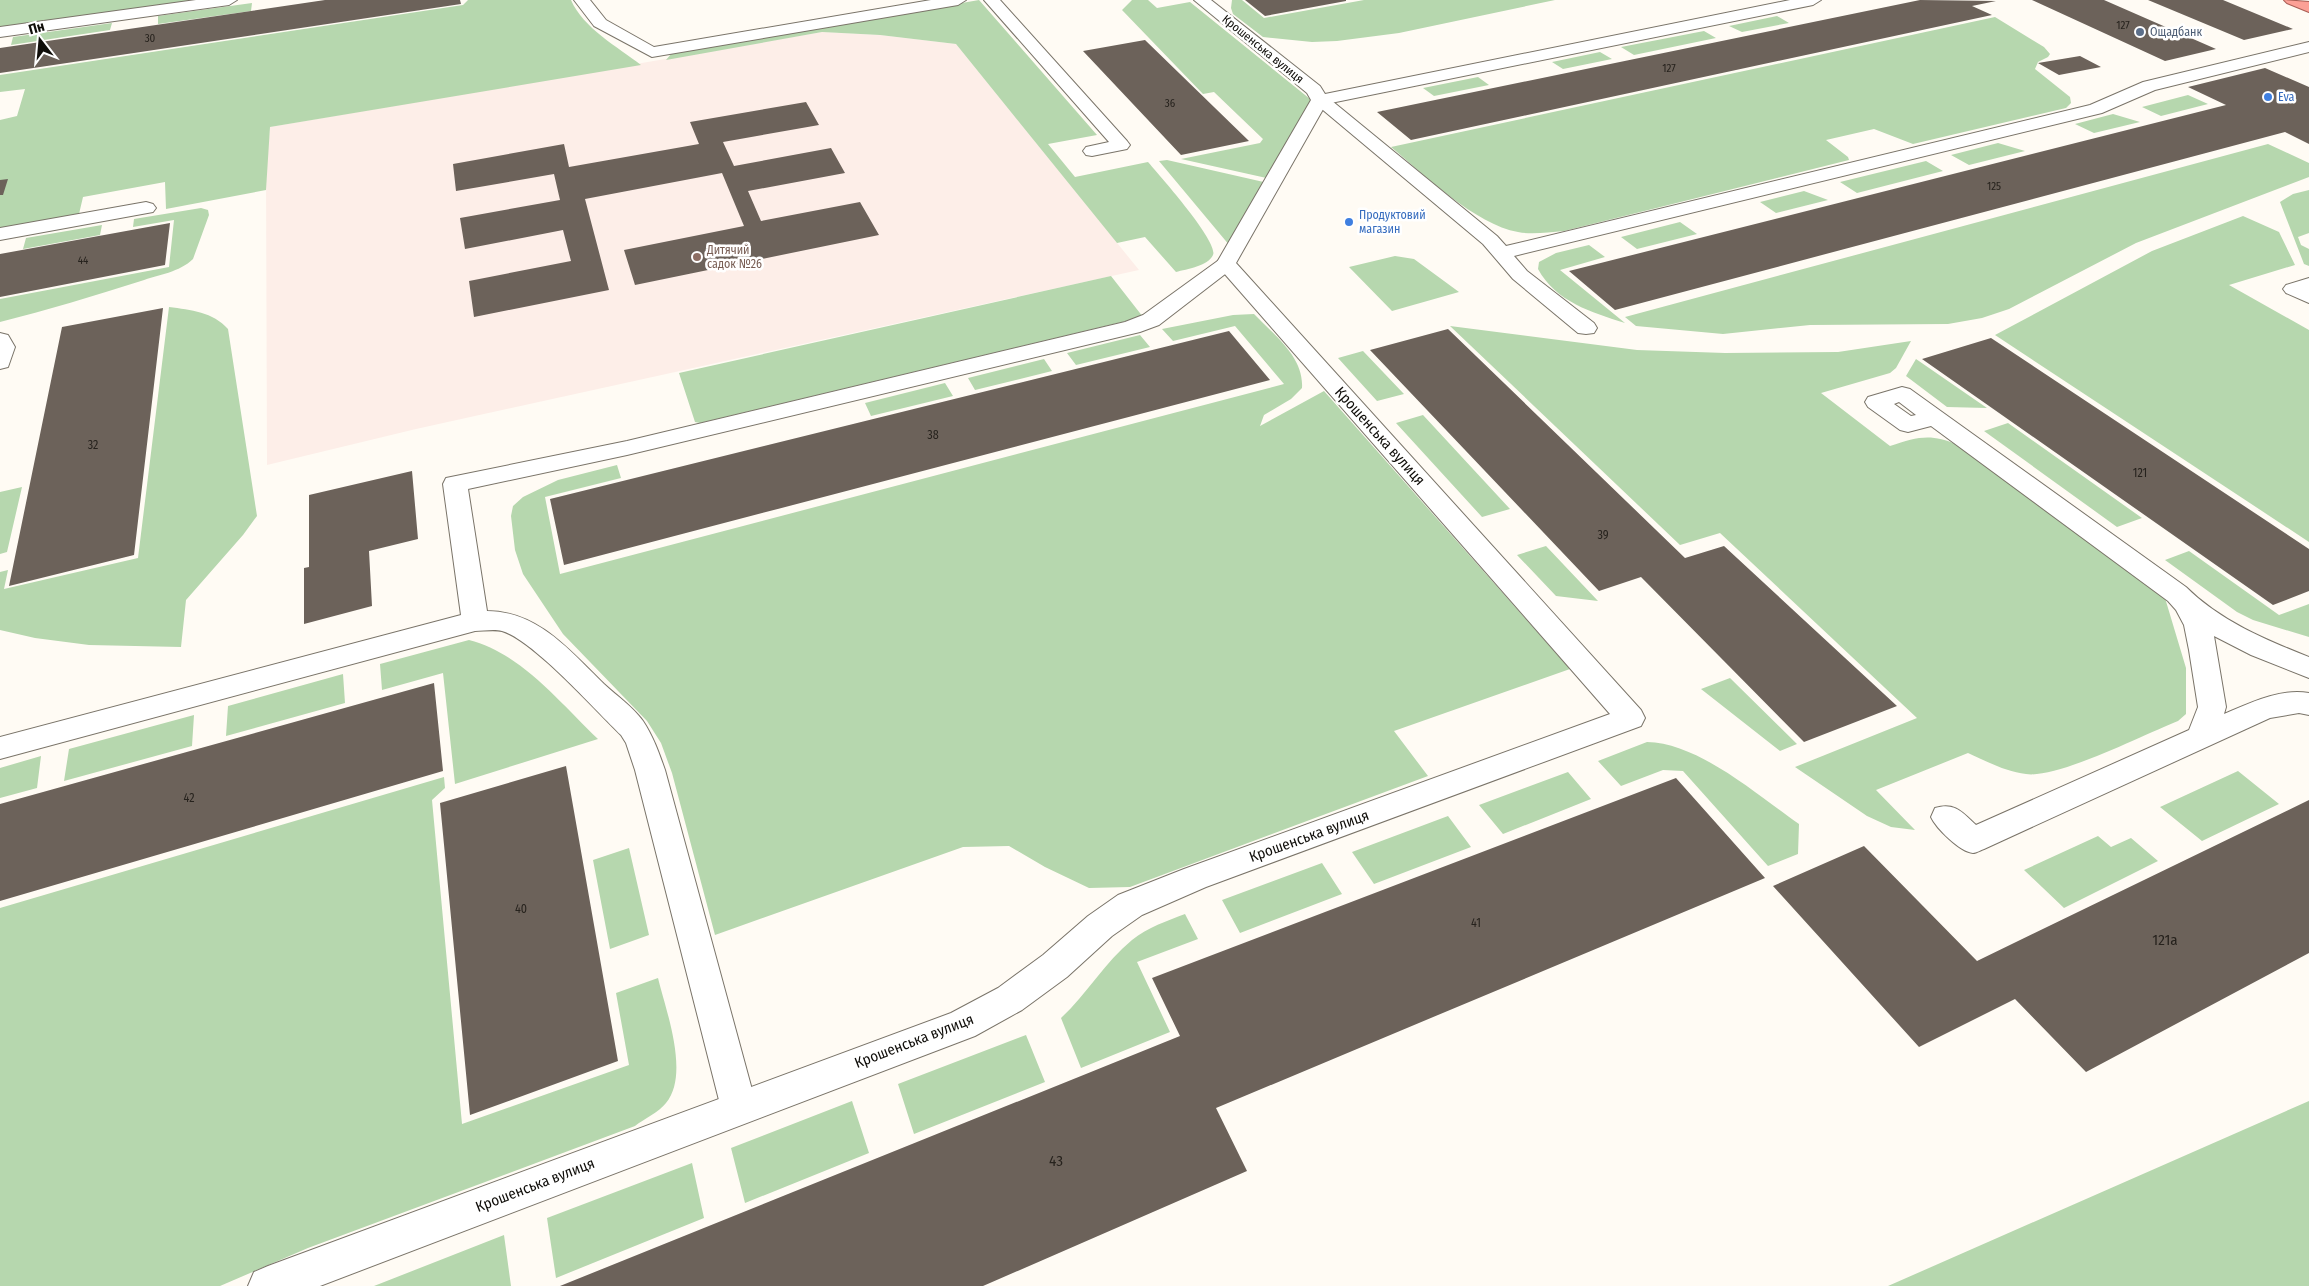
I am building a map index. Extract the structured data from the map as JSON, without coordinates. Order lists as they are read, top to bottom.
{
  "streets": {
    "street": ["Крошенська вулиця"]
  },
  "places": [
    "Ощадбанк",
    "Eva",
    "Продуктовий магазин",
    "Дитячий садок №26"
  ],
  "house_numbers": [
    "127",
    "30",
    "127",
    "36",
    "125",
    "44",
    "38",
    "32",
    "121",
    "39",
    "42",
    "40",
    "41",
    "121а",
    "43"
  ],
  "north": "top"
}
